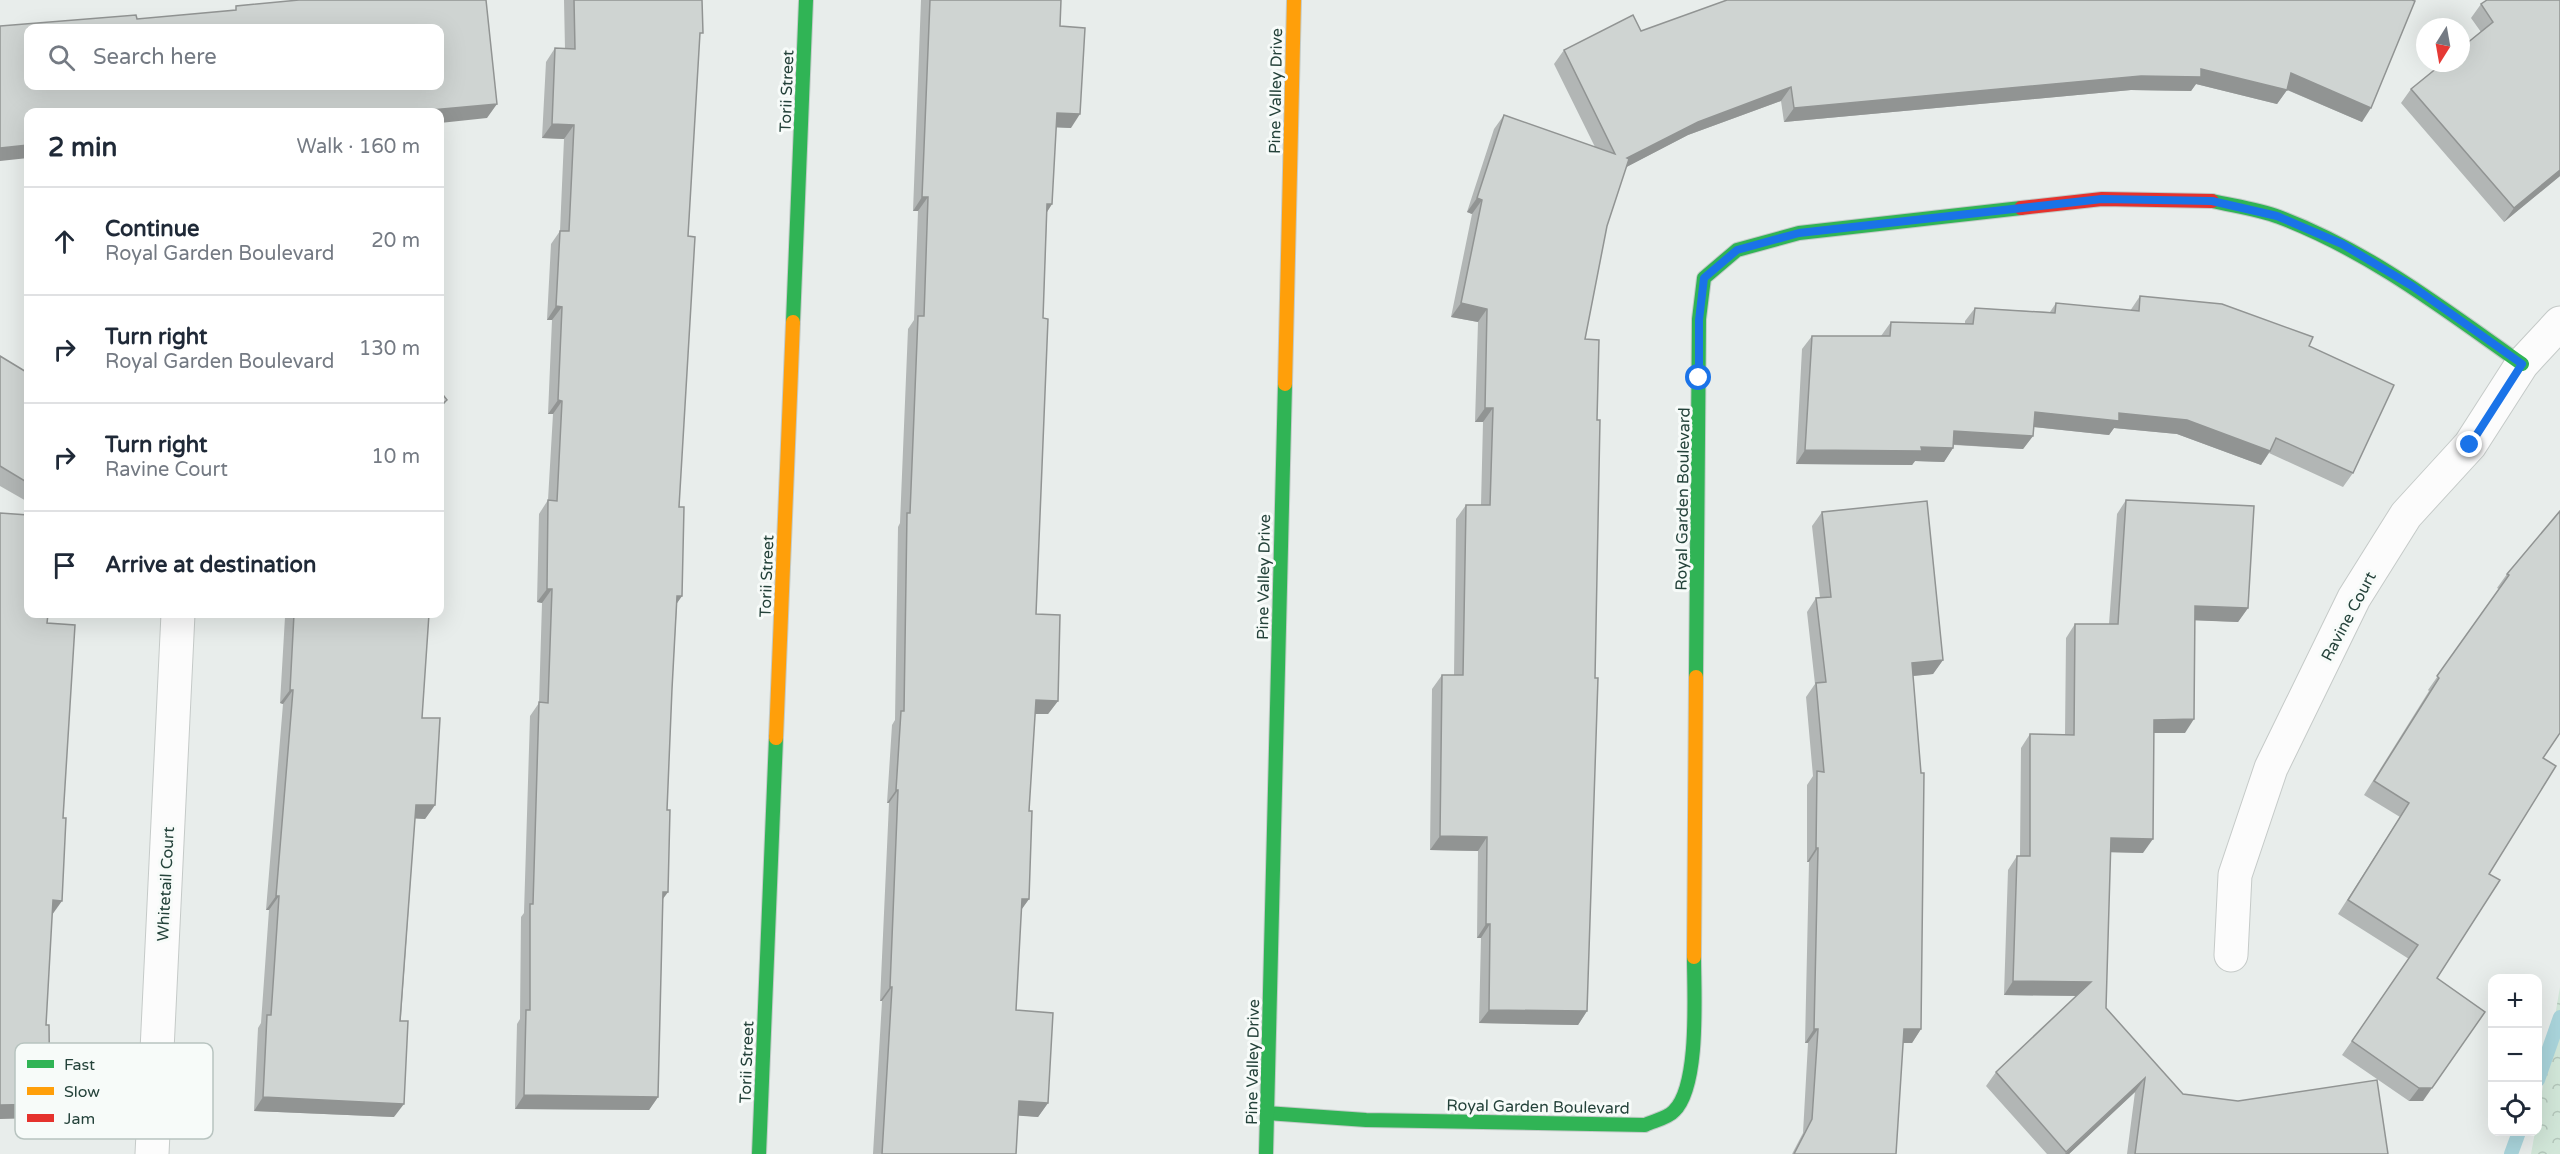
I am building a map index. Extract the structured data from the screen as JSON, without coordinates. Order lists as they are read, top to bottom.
{
  "streets": {
    "street": [
      "Torii Street",
      "Pine Valley Drive",
      "Royal Garden Boulevard",
      "Ravine Court",
      "Whitetail Court"
    ]
  },
  "crossings": [
    ["Pine Valley Drive", "Royal Garden Boulevard"],
    ["Royal Garden Boulevard", "Ravine Court"]
  ],
  "legend": ["Fast", "Slow", "Jam"],
  "north": "bottom",
  "page": {
    "search": "Search here",
    "heading": ["2 min", "Walk · 160 m"],
    "list": [
      ["Continue", "Royal Garden Boulevard", "20 m"],
      ["Turn right", "Royal Garden Boulevard", "130 m"],
      ["Turn right", "Ravine Court", "10 m"],
      "Arrive at destination"
    ],
    "map_buttons": ["+", "−"]
  }
}
